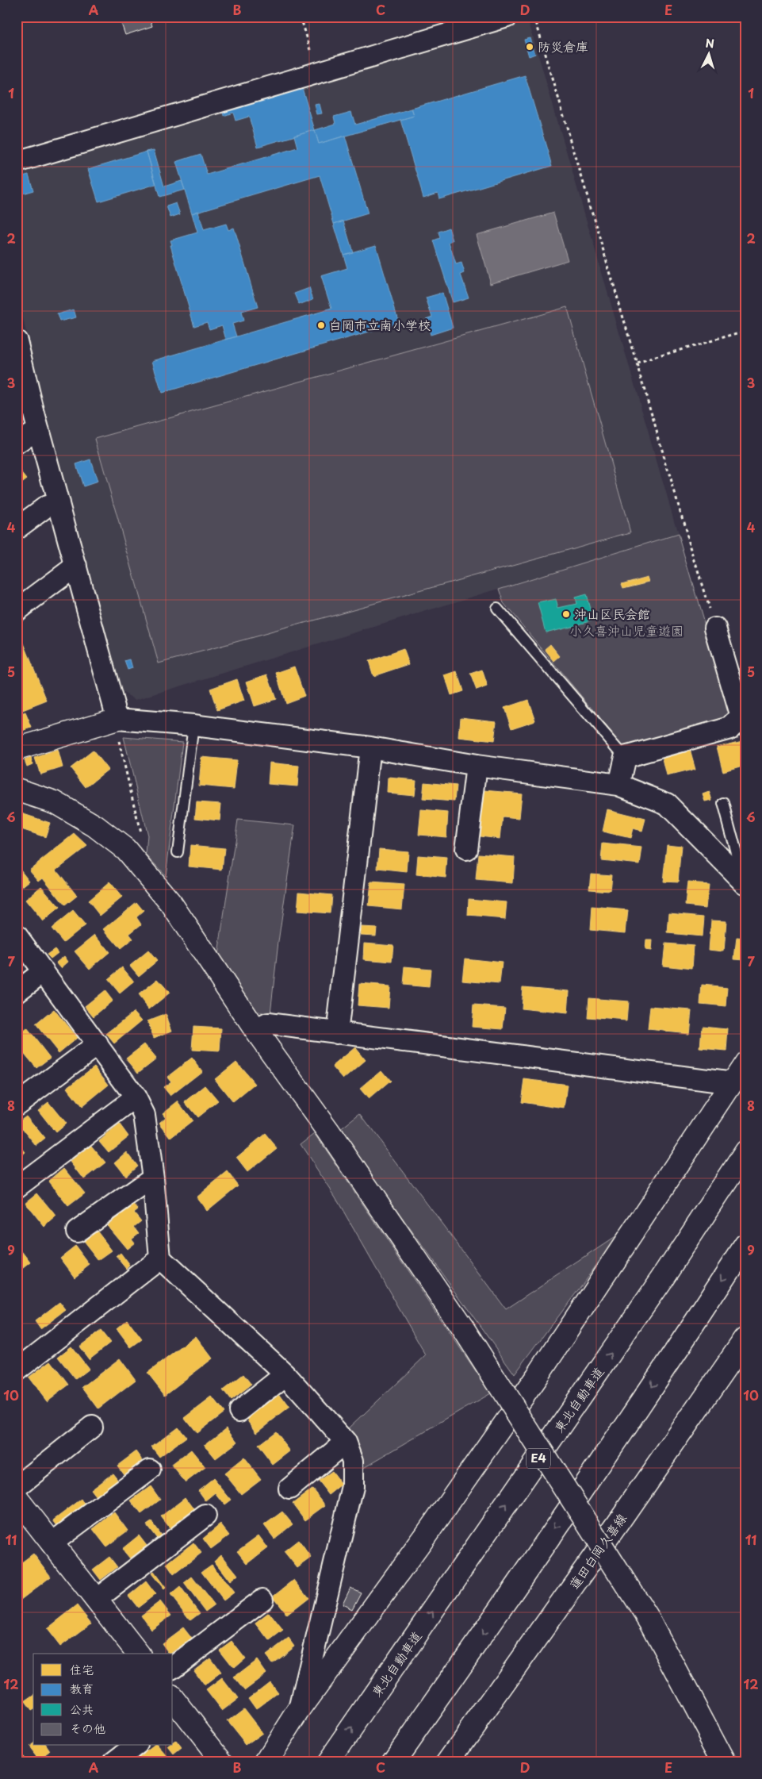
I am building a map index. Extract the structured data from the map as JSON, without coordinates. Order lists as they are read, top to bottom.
{
  "streets": {
    "main road": ["東北自動車道", "E4", "蓮田白岡久喜線"]
  },
  "parks": ["小久喜沖山児童遊園"],
  "places": ["防災倉庫", "白岡市立南小学校", "沖山区民会館"],
  "legend": [
    "住宅",
    "教育",
    "公共",
    "その他"
  ],
  "north": "top",
  "grid": {
    "columns": [
      "A",
      "B",
      "C",
      "D",
      "E"
    ],
    "rows": [
      "1",
      "2",
      "3",
      "4",
      "5",
      "6",
      "7",
      "8",
      "9",
      "10",
      "11",
      "12"
    ]
  }
}
